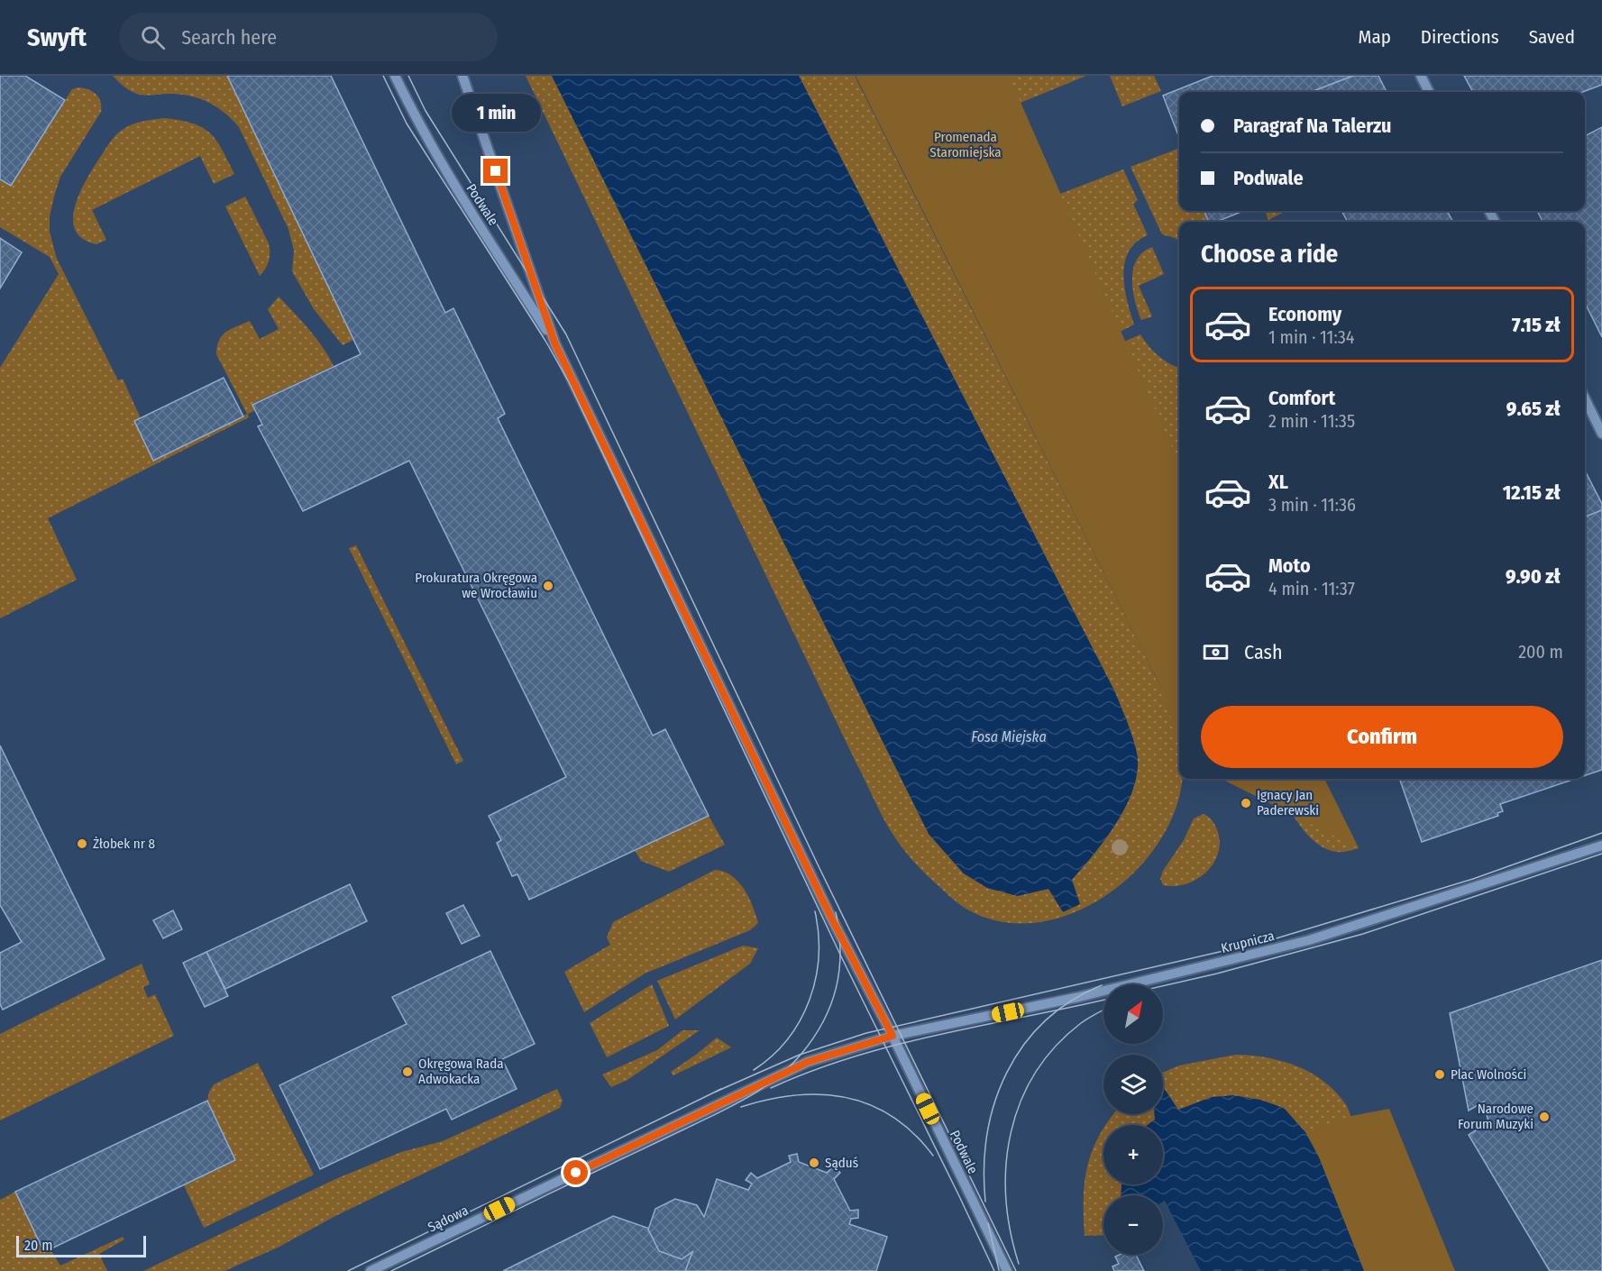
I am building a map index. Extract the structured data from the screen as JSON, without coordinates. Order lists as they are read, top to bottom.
{
  "streets": {
    "street": ["Podwale", "Krupnicza", "Sądowa"]
  },
  "crossings": [
    ["Podwale", "Krupnicza"],
    ["Podwale", "Sądowa"],
    ["Krupnicza", "Sądowa"]
  ],
  "water": ["Fosa Miejska"],
  "parks": ["Promenada Staromiejska"],
  "places": [
    "Prokuratura Okręgowa we Wrocławiu",
    "Ignacy Jan Paderewski",
    "Żłobek nr 8",
    "Okręgowa Rada Adwokacka",
    "Plac Wolności",
    "Narodowe Forum Muzyki",
    "Sąduś"
  ],
  "scale_bar": "20 m",
  "north": "top right",
  "page": {
    "header": "Swyft",
    "search": "Search here",
    "nav": ["Map", "Directions", "Saved"],
    "banner": ["Paragraf Na Talerzu", "Podwale"],
    "bubble": "1 min",
    "heading": "Choose a ride",
    "list": [
      {
        "name": "Economy",
        "note": "1 min · 11:34",
        "value": "7.15 zł"
      },
      {
        "name": "Comfort",
        "note": "2 min · 11:35",
        "value": "9.65 zł"
      },
      {
        "name": "XL",
        "note": "3 min · 11:36",
        "value": "12.15 zł"
      },
      {
        "name": "Moto",
        "note": "4 min · 11:37",
        "value": "9.90 zł"
      }
    ],
    "pay": ["Cash", "200 m"],
    "buttons": "Confirm",
    "map_buttons": ["+", "−"],
    "scale": "20 m"
  }
}
